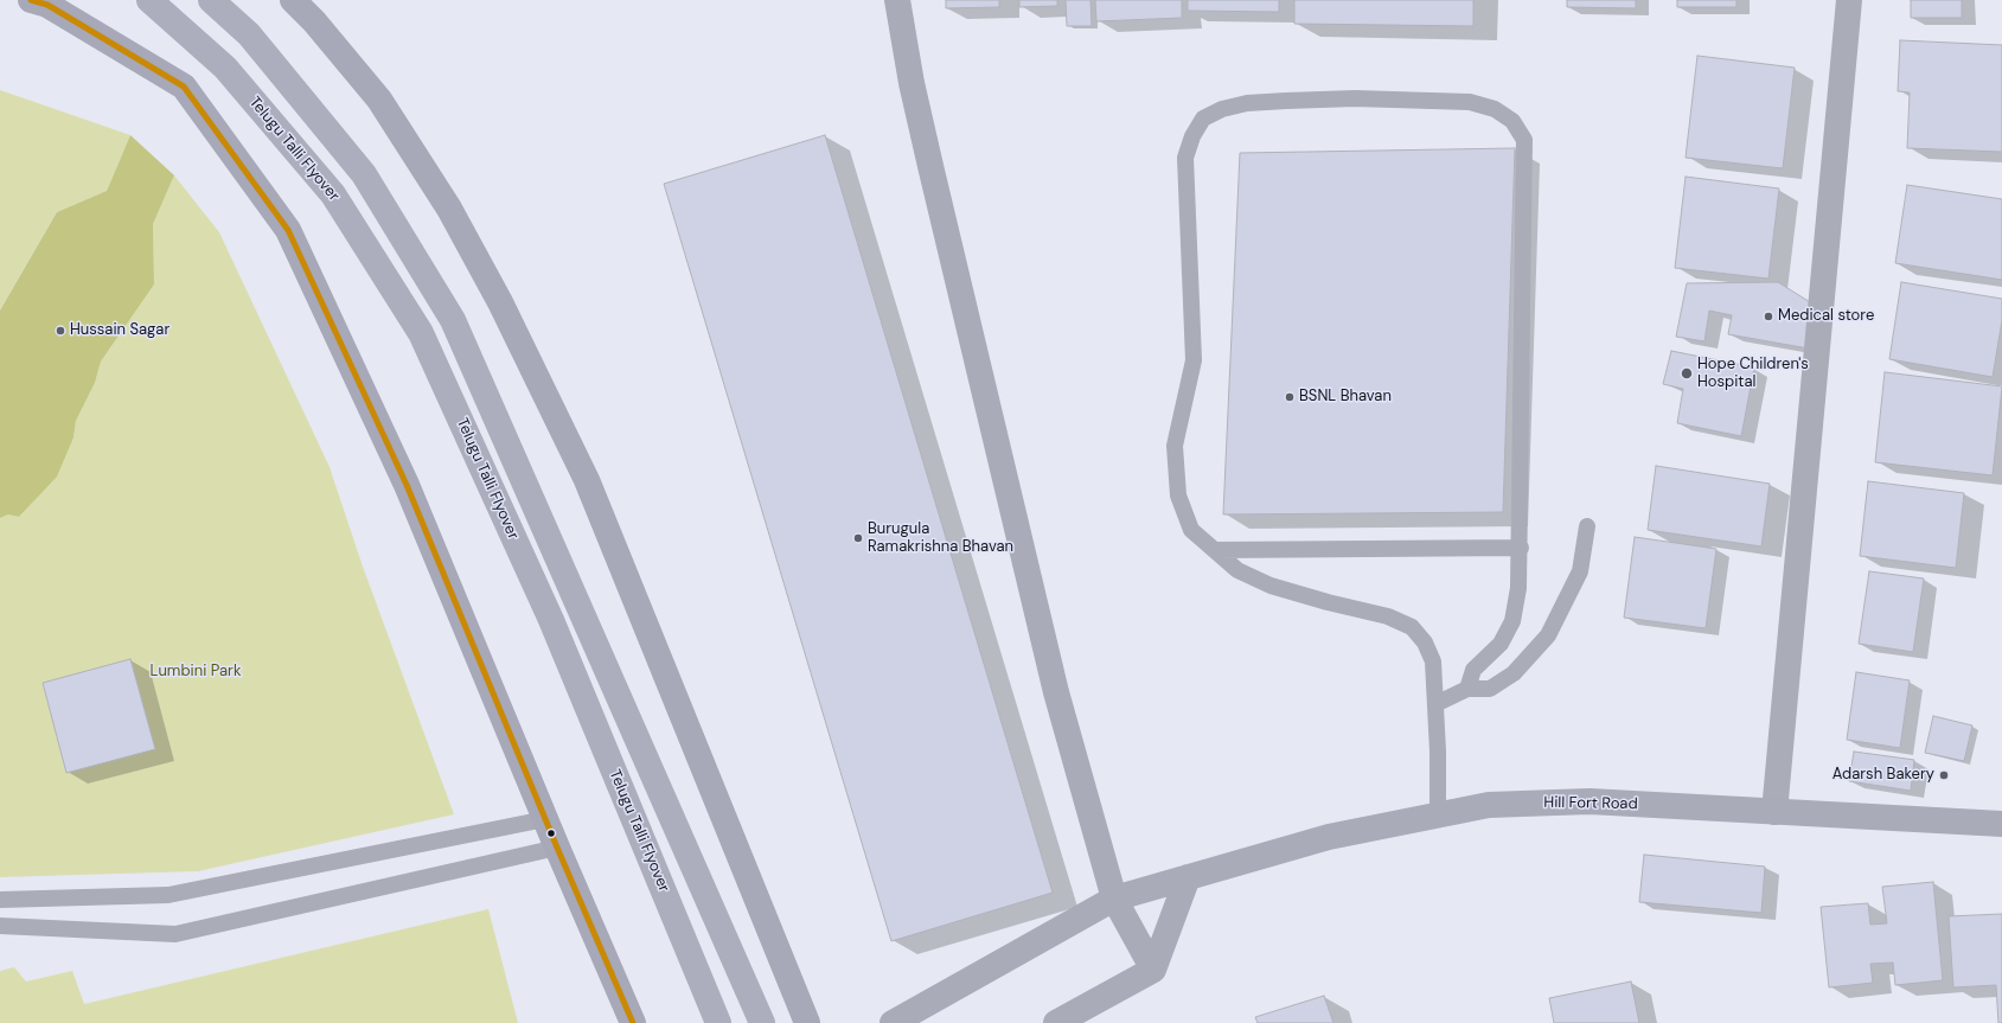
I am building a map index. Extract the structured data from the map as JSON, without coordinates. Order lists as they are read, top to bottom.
{
  "streets": {
    "main road": ["Telugu Talli Flyover", "Hill Fort Road"]
  },
  "parks": ["Lumbini Park"],
  "places": [
    "Medical store",
    "Hussain Sagar",
    "Hope Children's Hospital",
    "BSNL Bhavan",
    "Burugula Ramakrishna Bhavan",
    "Adarsh Bakery"
  ]
}
